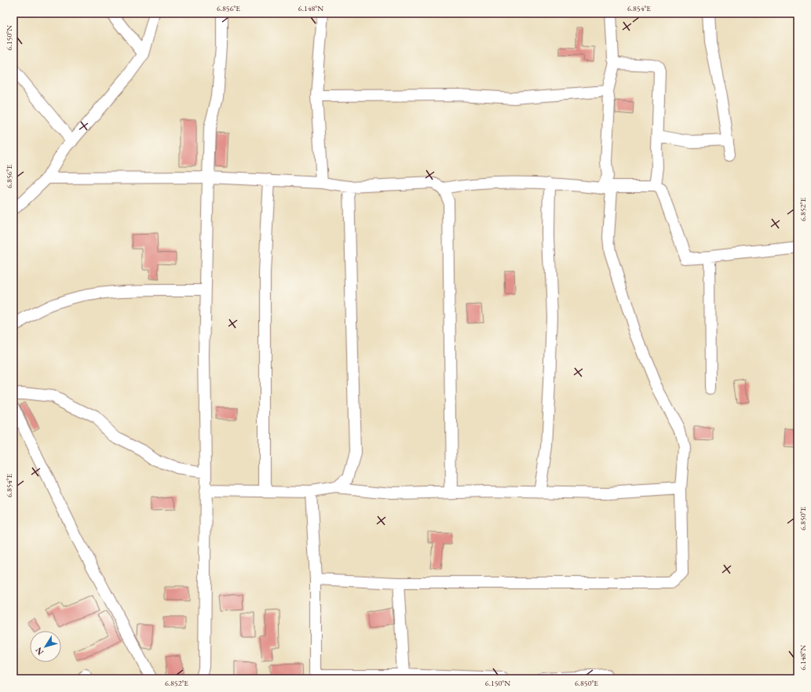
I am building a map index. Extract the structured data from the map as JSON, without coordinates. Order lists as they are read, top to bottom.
{
  "north": "bottom left",
  "coordinates": [
    "6.856°E",
    "6.148°N",
    "6.854°E",
    "6.150°N",
    "6.852°E",
    "6.850°E"
  ]
}
